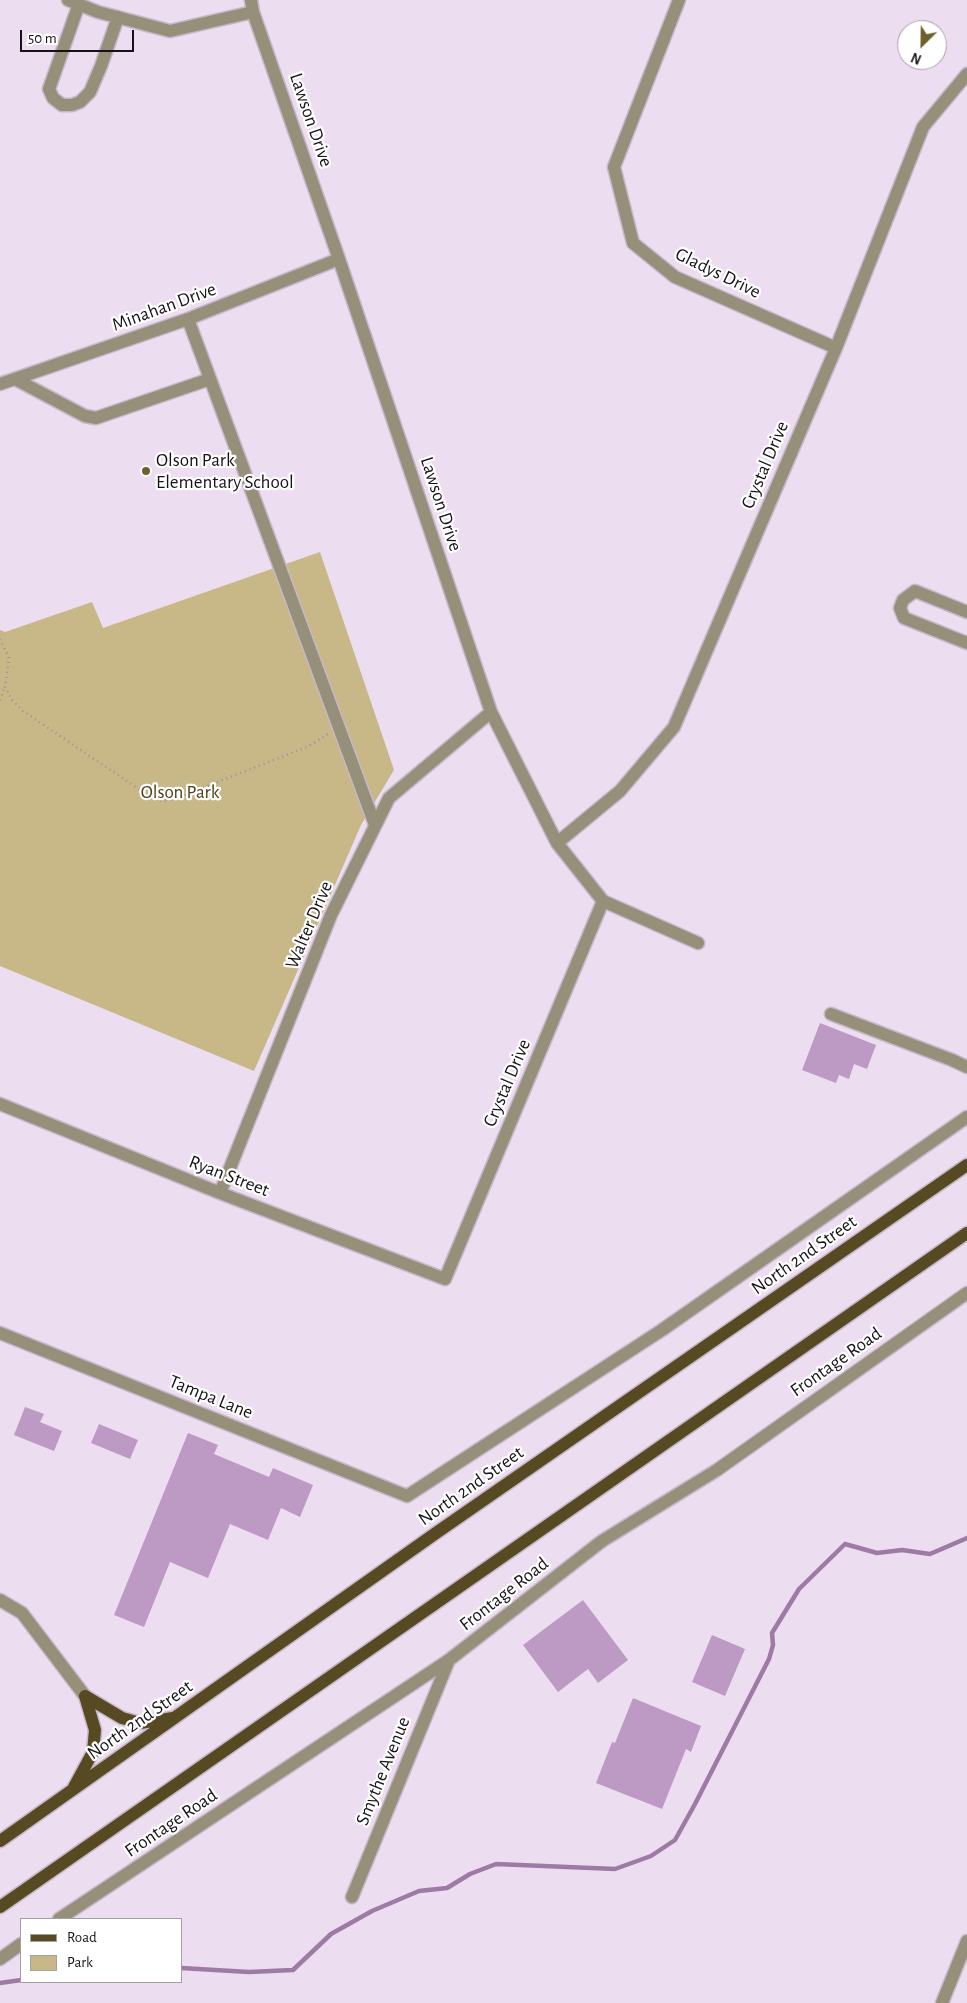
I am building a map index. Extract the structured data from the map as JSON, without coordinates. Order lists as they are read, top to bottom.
{
  "streets": {
    "main road": ["North 2nd Street"],
    "street": [
      "Lawson Drive",
      "Gladys Drive",
      "Minahan Drive",
      "Crystal Drive",
      "Walter Drive",
      "Ryan Street",
      "Frontage Road",
      "Tampa Lane",
      "Smythe Avenue"
    ]
  },
  "crossings": [
    ["Lawson Drive", "Minahan Drive"],
    ["Lawson Drive", "Crystal Drive"],
    ["Lawson Drive", "Walter Drive"],
    ["Gladys Drive", "Crystal Drive"],
    ["Crystal Drive", "Ryan Street"],
    ["Walter Drive", "Ryan Street"],
    ["Frontage Road", "Smythe Avenue"]
  ],
  "parks": ["Olson Park"],
  "places": ["Olson Park Elementary School"],
  "legend": ["Road", "Park"],
  "scale_bar": "50 m",
  "north": "bottom left"
}
